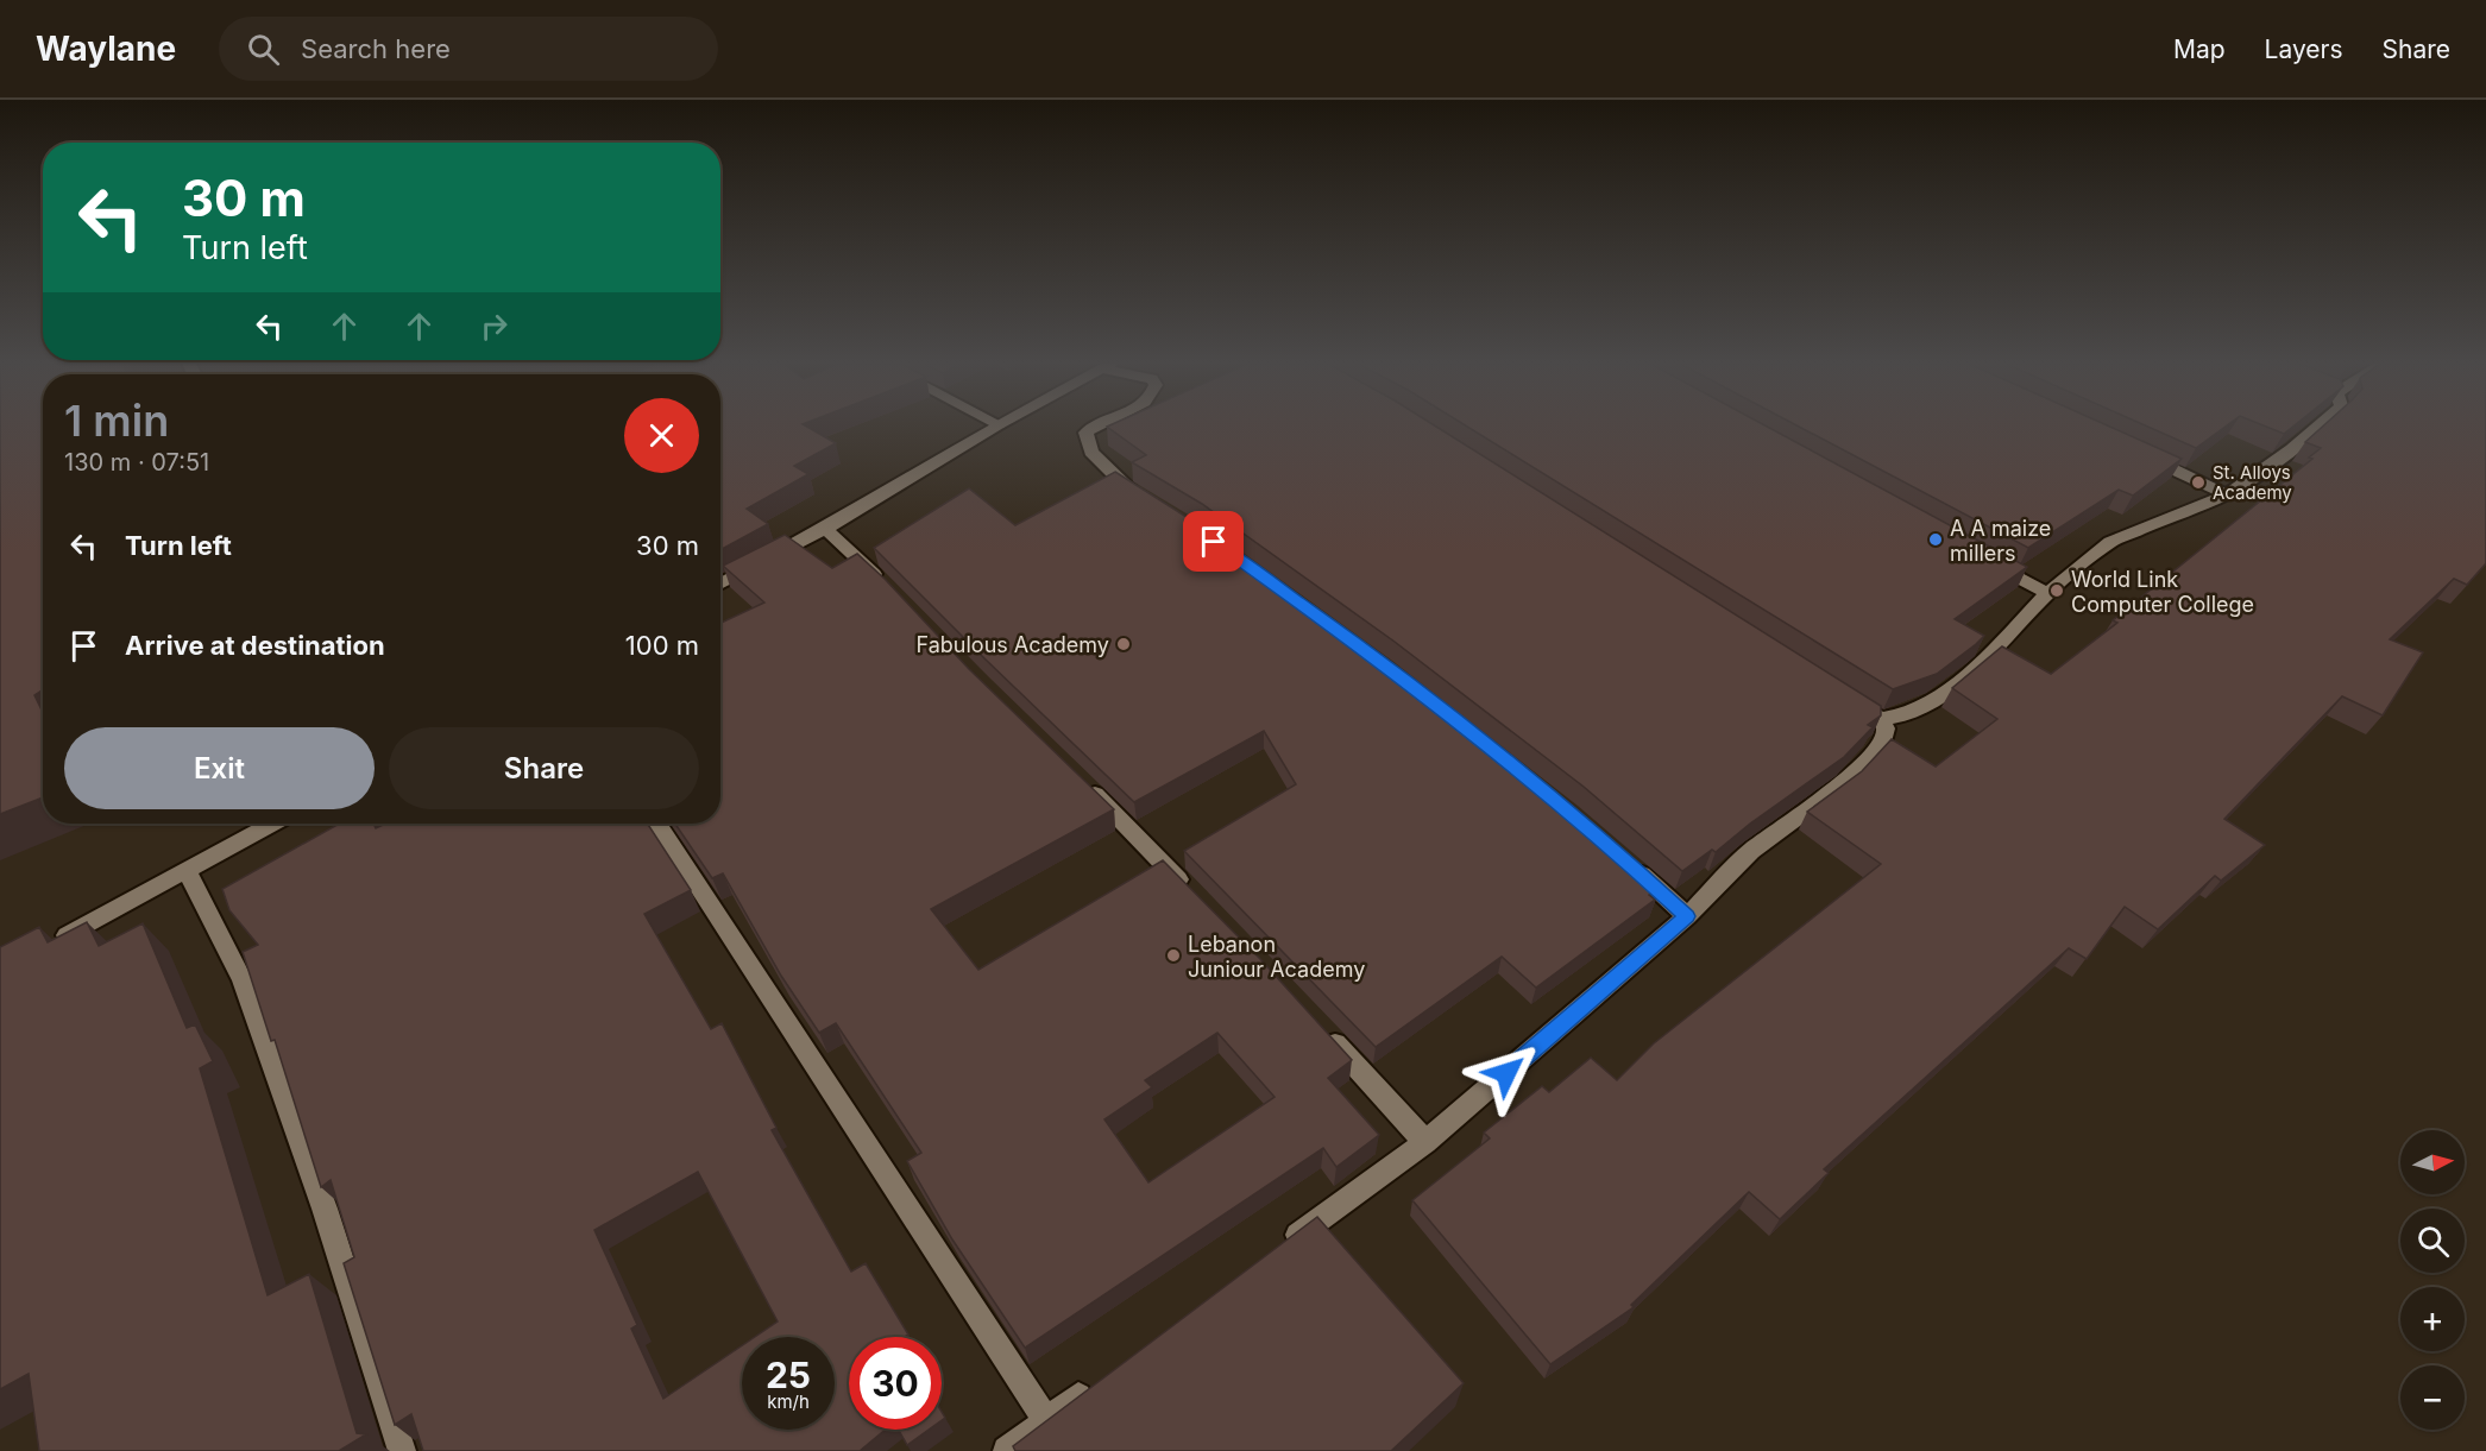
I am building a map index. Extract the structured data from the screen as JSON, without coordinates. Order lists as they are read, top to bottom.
{
  "places": [
    "St. Alloys Academy",
    "A A maize millers",
    "World Link Computer College",
    "Fabulous Academy",
    "Lebanon Juniour Academy"
  ],
  "north": "right",
  "page": {
    "header": "Waylane",
    "search": "Search here",
    "nav": ["Map", "Layers", "Share"],
    "turn": ["30 m", "Turn left"],
    "heading": ["1 min", "130 m · 07:51"],
    "list": [
      {
        "name": "Turn left",
        "value": "30 m"
      },
      {
        "name": "Arrive at destination",
        "value": "100 m"
      }
    ],
    "buttons": ["Exit", "Share"],
    "map_buttons": ["+", "−"],
    "speed": "25 km/h",
    "limit": "30"
  }
}
